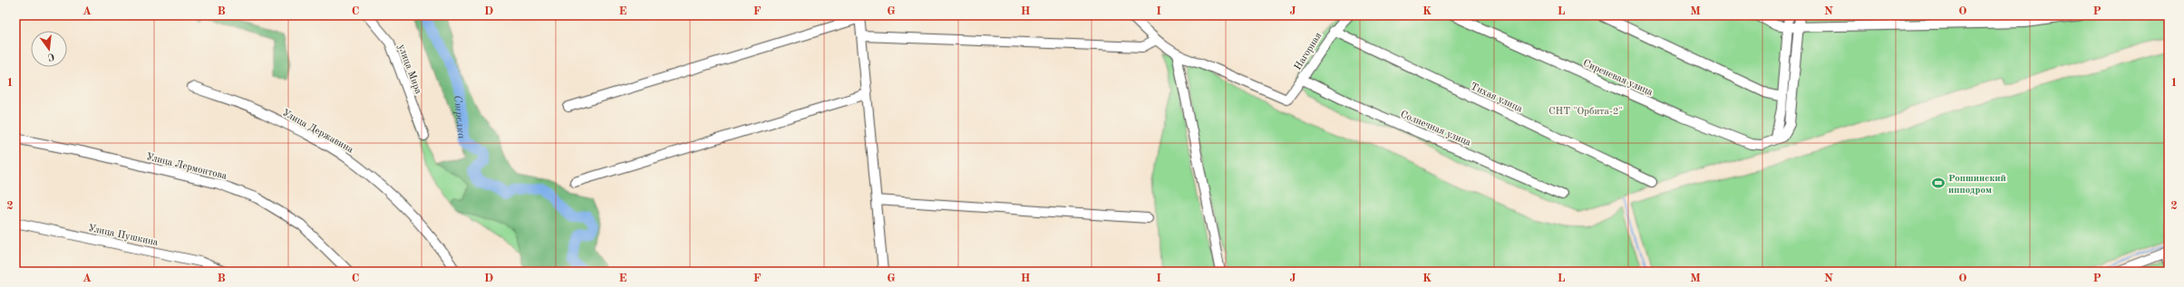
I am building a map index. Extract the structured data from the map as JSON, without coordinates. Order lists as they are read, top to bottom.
{
  "streets": {
    "street": [
      "Нагорная",
      "улица Мира",
      "Сиреневая улица",
      "Тихая улица",
      "Солнечная улица",
      "Улица Державина",
      "Улица Лермонтова",
      "Улица Пушкина"
    ]
  },
  "crossings": [
    ["Нагорная", "Тихая улица"],
    ["Нагорная", "Солнечная улица"]
  ],
  "water": ["Стрелка"],
  "parks": ["СНТ \"Орбита-2\""],
  "places": {
    "sports": ["Ропшинский ипподром"]
  },
  "north": "bottom",
  "grid": {
    "columns": [
      "A",
      "B",
      "C",
      "D",
      "E",
      "F",
      "G",
      "H",
      "I",
      "J",
      "K",
      "L",
      "M",
      "N",
      "O",
      "P"
    ],
    "rows": ["1", "2"]
  }
}
